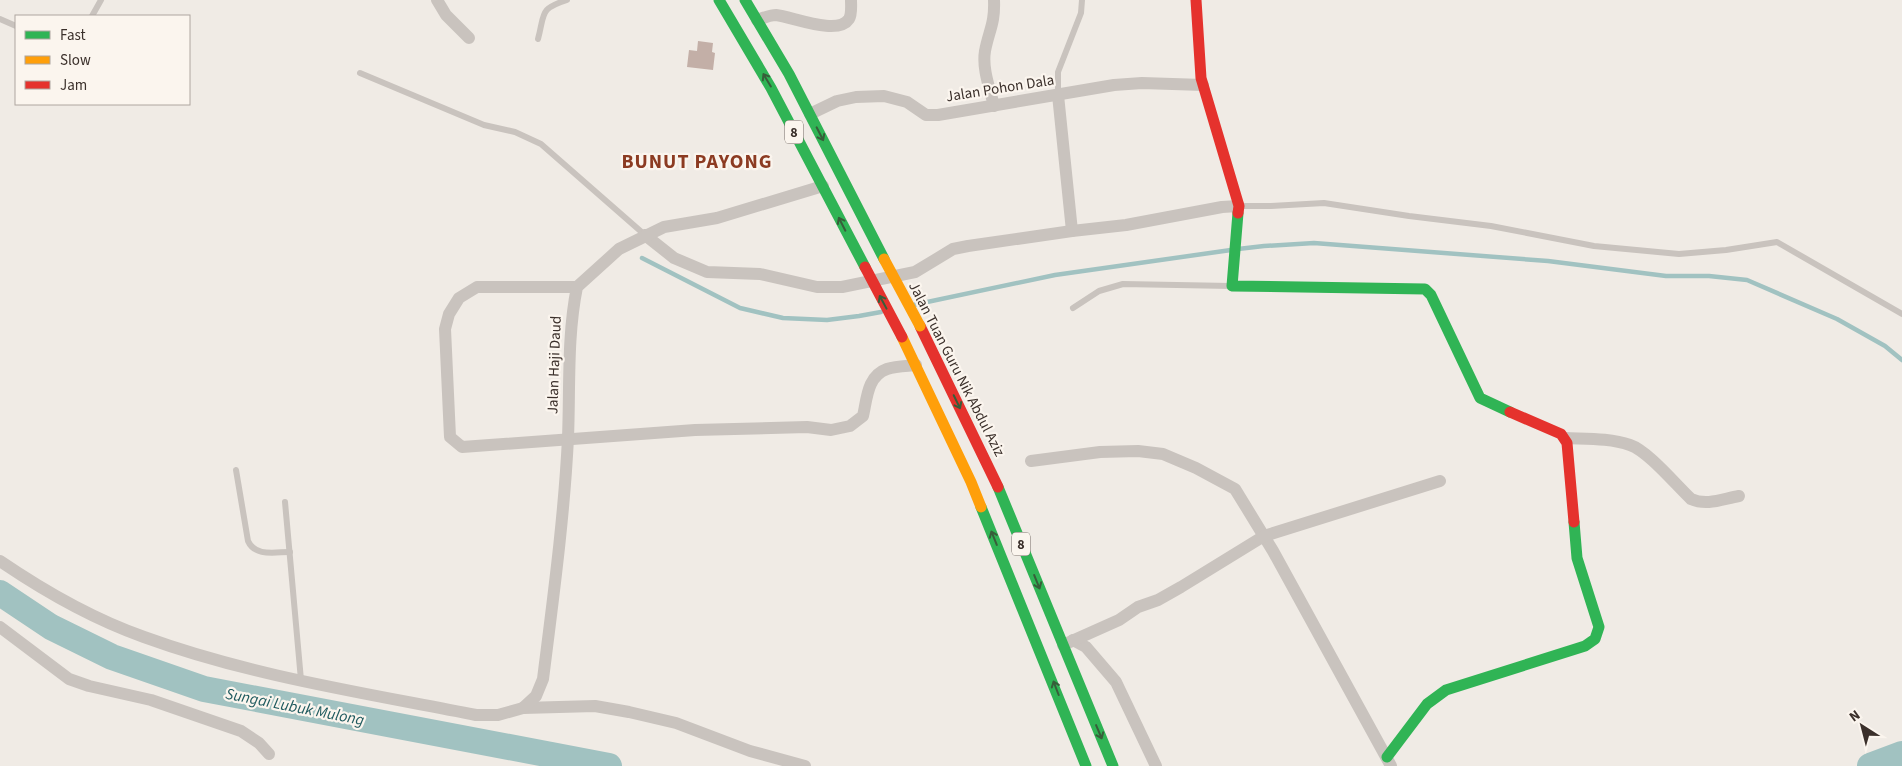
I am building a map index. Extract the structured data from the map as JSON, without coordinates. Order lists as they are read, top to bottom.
{
  "streets": {
    "main road": ["8", "Jalan Tuan Guru Nik Abdul Aziz"],
    "street": ["Jalan Pohon Dala", "Jalan Haji Daud"]
  },
  "crossings": [
    ["Jalan Pohon Dala", "Jalan Tuan Guru Nik Abdul Aziz"]
  ],
  "districts": ["BUNUT PAYONG"],
  "water": ["Sungai Lubuk Mulong"],
  "legend": ["Fast", "Slow", "Jam"],
  "north": "top left"
}
